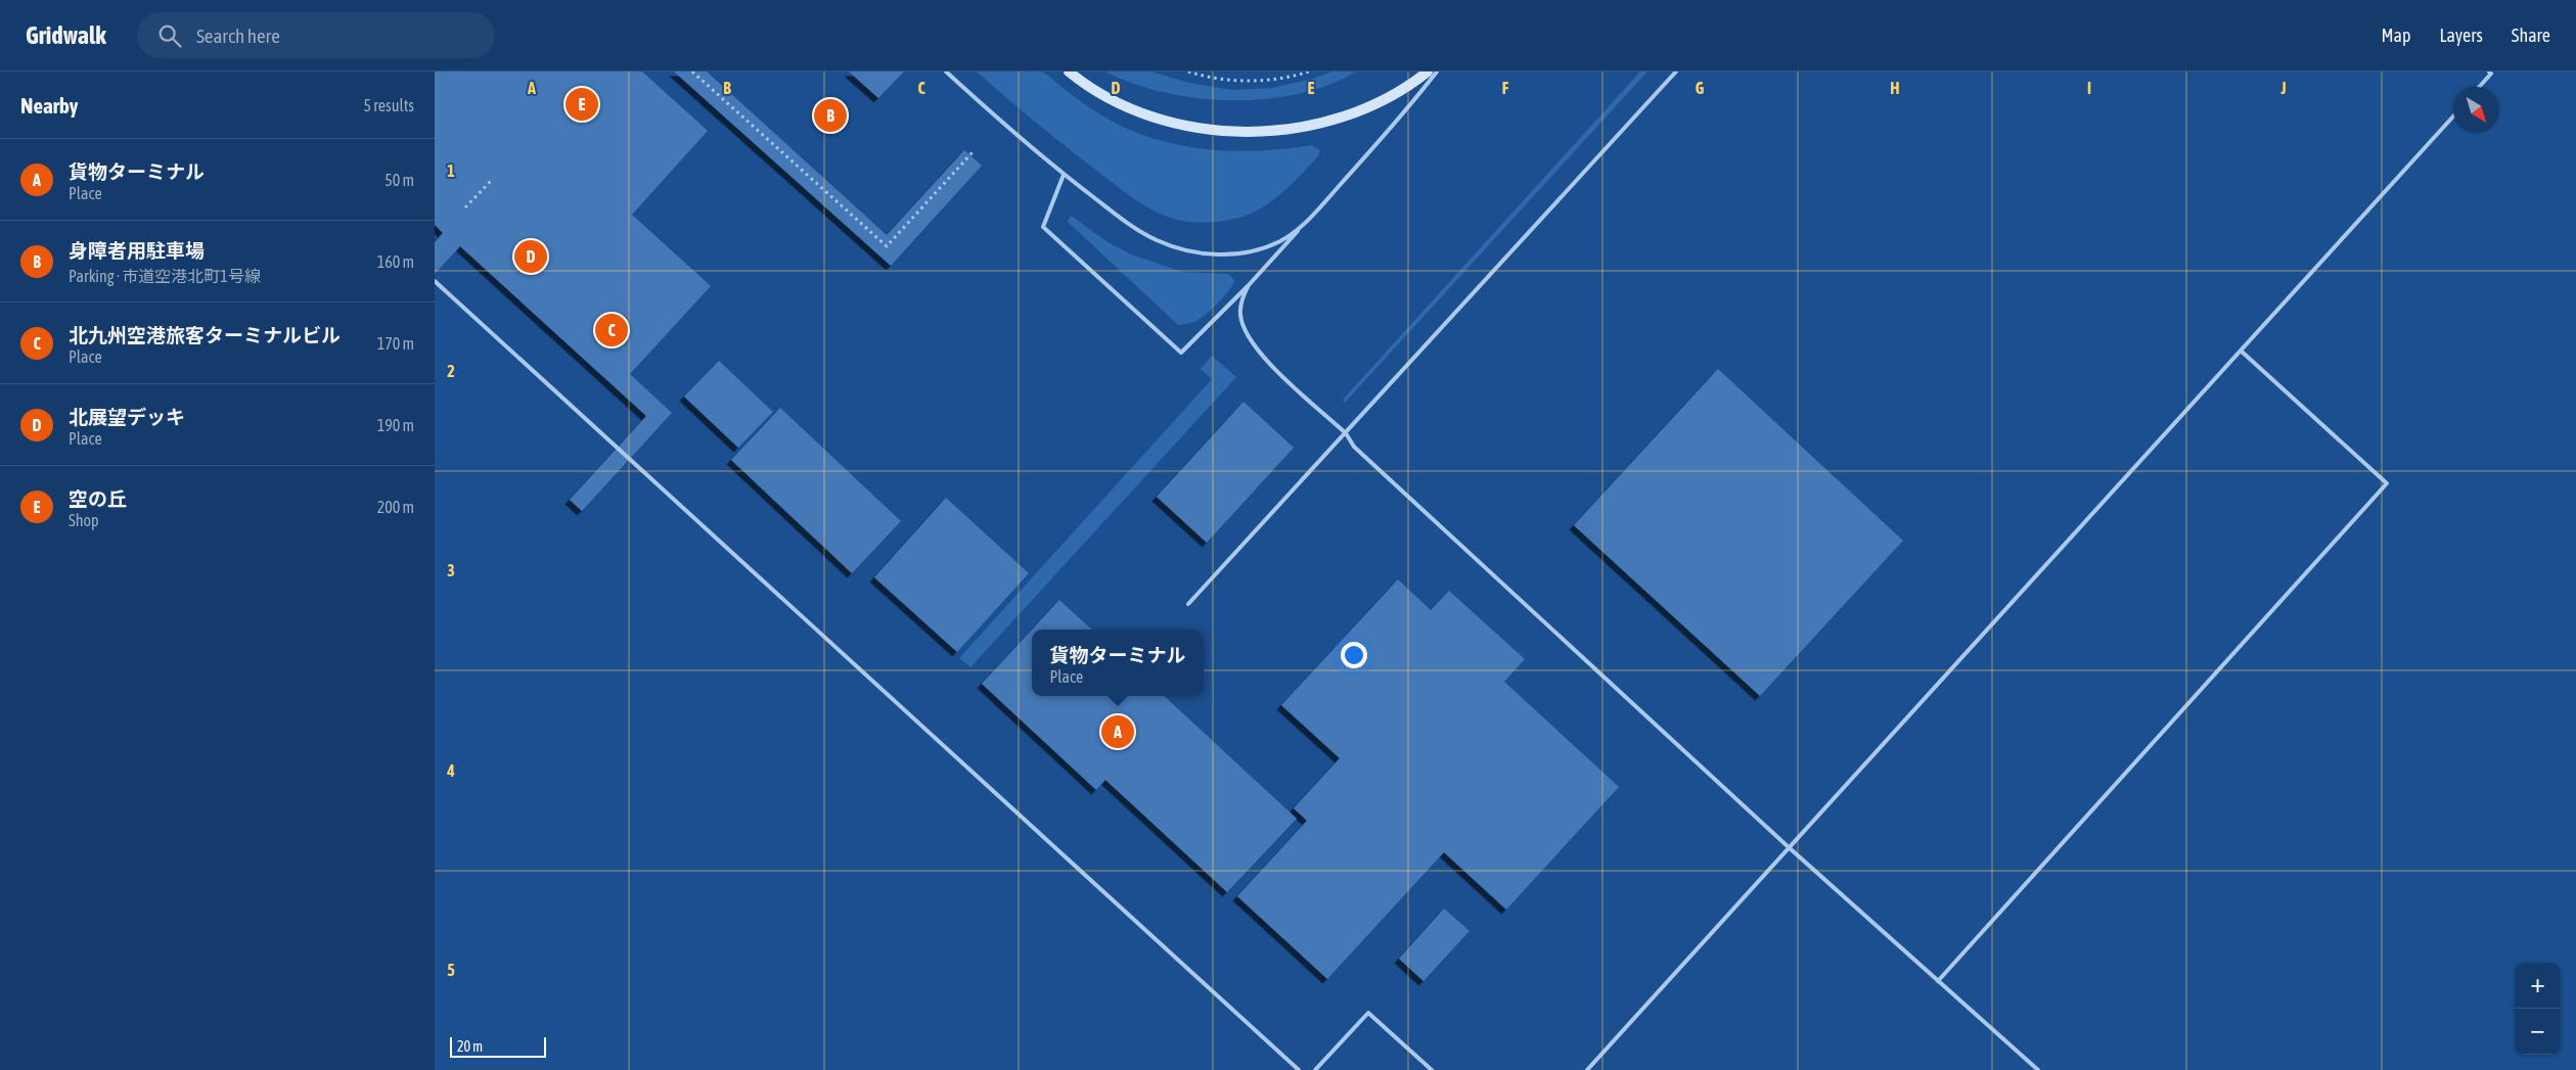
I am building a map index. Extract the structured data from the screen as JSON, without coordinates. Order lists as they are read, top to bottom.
{
  "scale_bar": "20 m",
  "north": "bottom right",
  "page": {
    "header": "Gridwalk",
    "search": "Search here",
    "nav": ["Map", "Layers", "Share"],
    "heading": ["Nearby", "5 results"],
    "pins": [
      "E",
      "B",
      "D",
      "C",
      "A"
    ],
    "list": [
      {
        "mark": "A",
        "name": "貨物ターミナル",
        "note": "Place",
        "value": "50 m"
      },
      {
        "mark": "B",
        "name": "身障者用駐車場",
        "note": "Parking · 市道空港北町1号線",
        "value": "160 m"
      },
      {
        "mark": "C",
        "name": "北九州空港旅客ターミナルビル",
        "note": "Place",
        "value": "170 m"
      },
      {
        "mark": "D",
        "name": "北展望デッキ",
        "note": "Place",
        "value": "190 m"
      },
      {
        "mark": "E",
        "name": "空の丘",
        "note": "Shop",
        "value": "200 m"
      }
    ],
    "popup": ["貨物ターミナル", "Place"],
    "map_buttons": ["+", "−"],
    "scale": "20 m"
  },
  "grid": {
    "columns": [
      "A",
      "B",
      "C",
      "D",
      "E",
      "F",
      "G",
      "H",
      "I",
      "J"
    ],
    "rows": [
      "1",
      "2",
      "3",
      "4",
      "5"
    ]
  }
}
